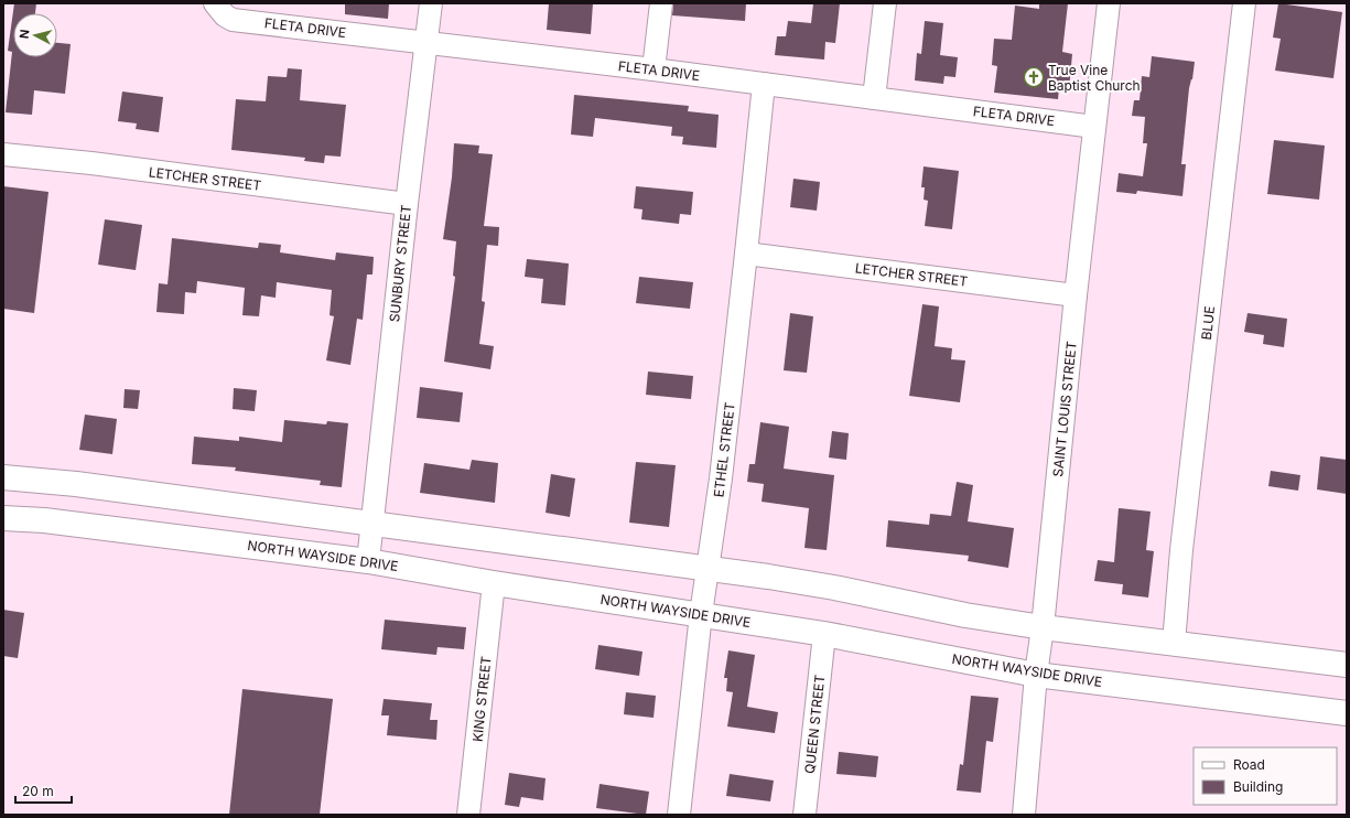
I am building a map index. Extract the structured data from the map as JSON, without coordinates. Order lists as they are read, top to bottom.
{
  "streets": {
    "main road": ["NORTH WAYSIDE DRIVE"],
    "street": [
      "FLETA DRIVE",
      "LETCHER STREET",
      "SUNBURY STREET",
      "BLUE",
      "SAINT LOUIS STREET",
      "ETHEL STREET",
      "KING STREET",
      "QUEEN STREET"
    ]
  },
  "crossings": [
    ["FLETA DRIVE", "SUNBURY STREET"],
    ["FLETA DRIVE", "SAINT LOUIS STREET"],
    ["FLETA DRIVE", "ETHEL STREET"],
    ["LETCHER STREET", "SUNBURY STREET"],
    ["LETCHER STREET", "SAINT LOUIS STREET"],
    ["LETCHER STREET", "ETHEL STREET"],
    ["SUNBURY STREET", "NORTH WAYSIDE DRIVE"],
    ["SAINT LOUIS STREET", "NORTH WAYSIDE DRIVE"],
    ["ETHEL STREET", "NORTH WAYSIDE DRIVE"],
    ["NORTH WAYSIDE DRIVE", "KING STREET"],
    ["NORTH WAYSIDE DRIVE", "QUEEN STREET"]
  ],
  "places": {
    "church": ["True Vine Baptist Church"]
  },
  "legend": ["Road", "Building"],
  "scale_bar": "20 m",
  "north": "left"
}
